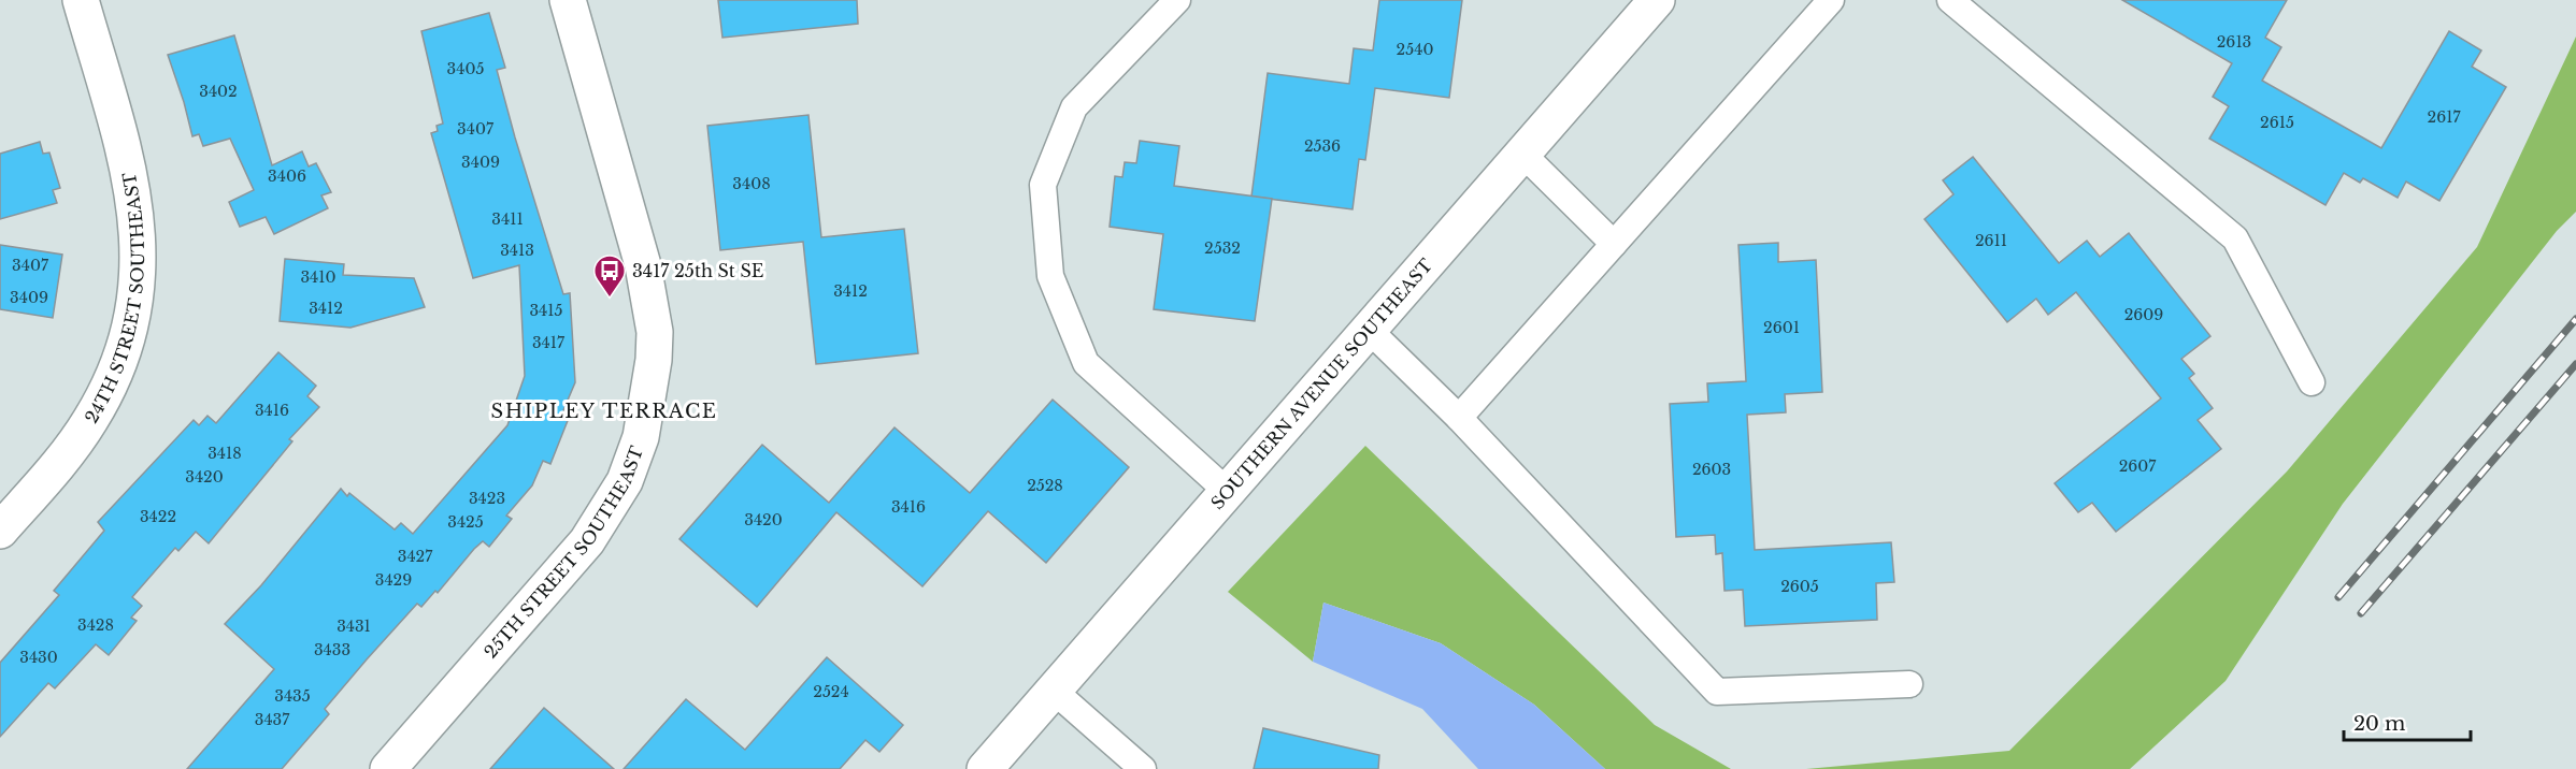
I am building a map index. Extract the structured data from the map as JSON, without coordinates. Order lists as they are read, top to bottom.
{
  "streets": {
    "street": ["24TH STREET SOUTHEAST", "SOUTHERN AVENUE SOUTHEAST", "25TH STREET SOUTHEAST"]
  },
  "districts": ["SHIPLEY TERRACE"],
  "places": {
    "bus stop": ["3417 25th St SE"]
  },
  "house_numbers": [
    "2613",
    "2540",
    "3405",
    "3402",
    "2617",
    "2615",
    "3407",
    "2536",
    "3409",
    "3406",
    "3408",
    "3411",
    "2611",
    "2532",
    "3413",
    "3407",
    "3410",
    "3412",
    "3409",
    "3412",
    "3415",
    "2609",
    "2601",
    "3417",
    "3416",
    "3418",
    "2607",
    "2603",
    "3420",
    "2528",
    "3423",
    "3416",
    "3422",
    "3420",
    "3425",
    "3427",
    "3429",
    "2605",
    "3428",
    "3431",
    "3433",
    "3430",
    "2524",
    "3435",
    "3437"
  ],
  "scale_bar": "20 m"
}
